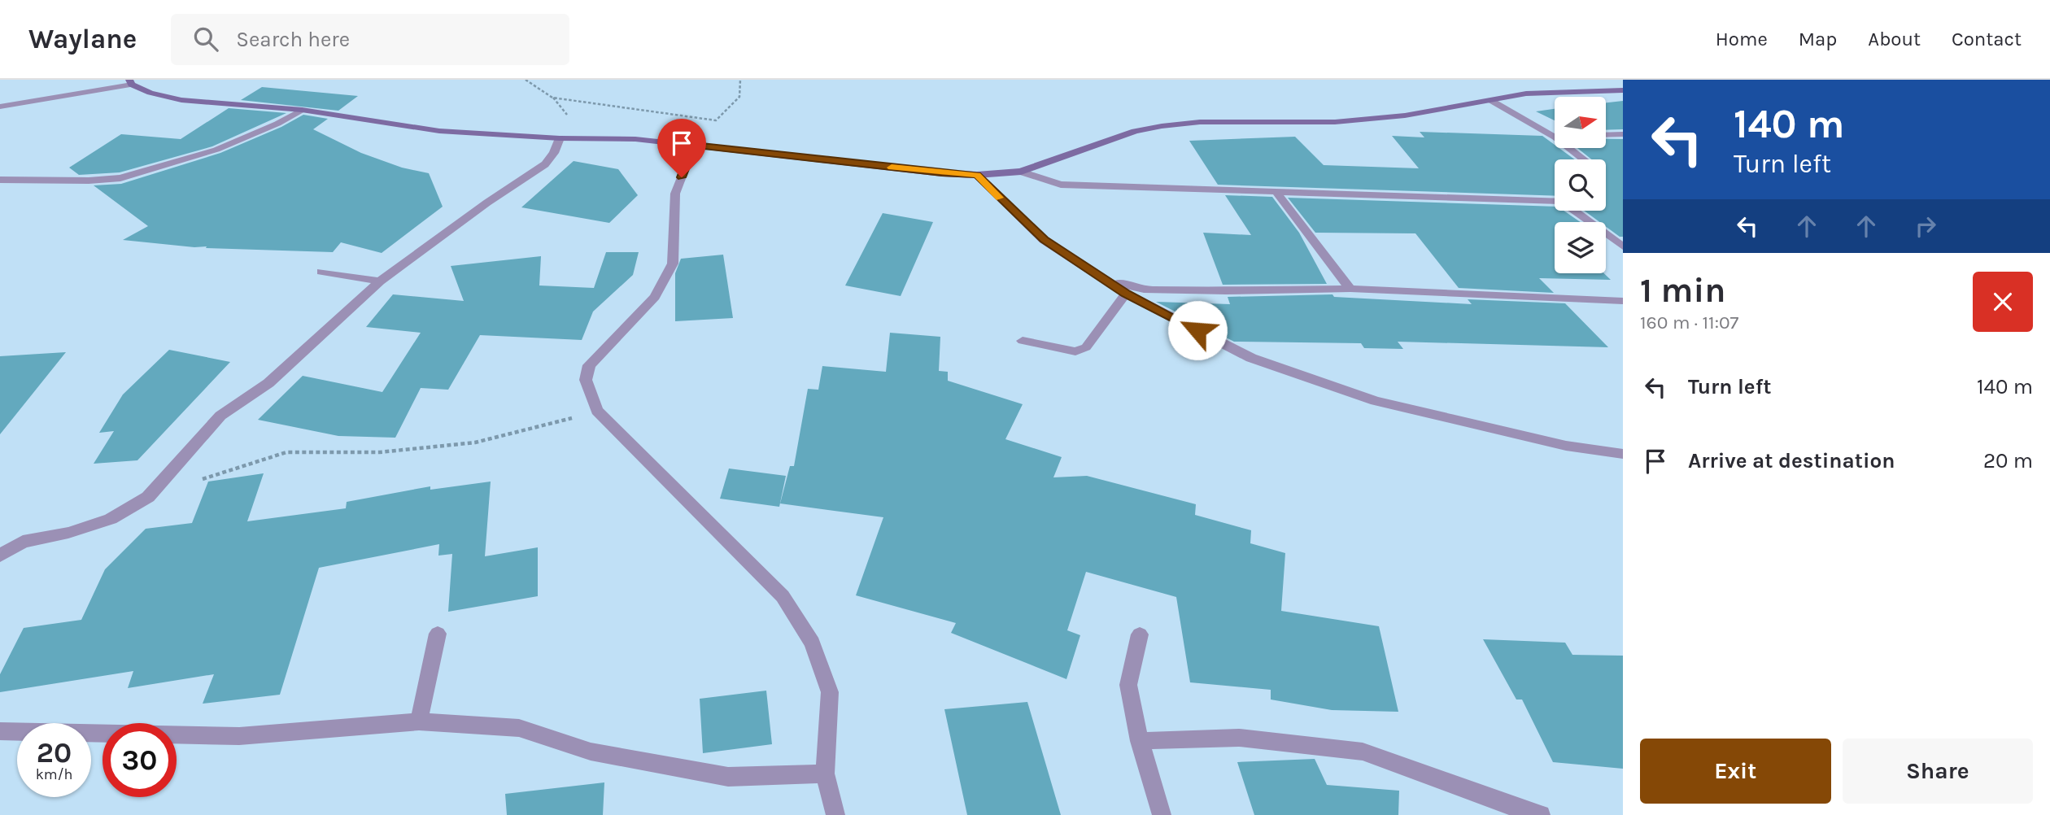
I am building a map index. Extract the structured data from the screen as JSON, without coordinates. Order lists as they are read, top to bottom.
{
  "north": "right",
  "page": {
    "header": "Waylane",
    "search": "Search here",
    "nav": [
      "Home",
      "Map",
      "About",
      "Contact"
    ],
    "turn": ["140 m", "Turn left"],
    "heading": ["1 min", "160 m · 11:07"],
    "list": [
      {
        "name": "Turn left",
        "value": "140 m"
      },
      {
        "name": "Arrive at destination",
        "value": "20 m"
      }
    ],
    "speed": "20 km/h",
    "limit": "30",
    "buttons": ["Exit", "Share"]
  }
}
